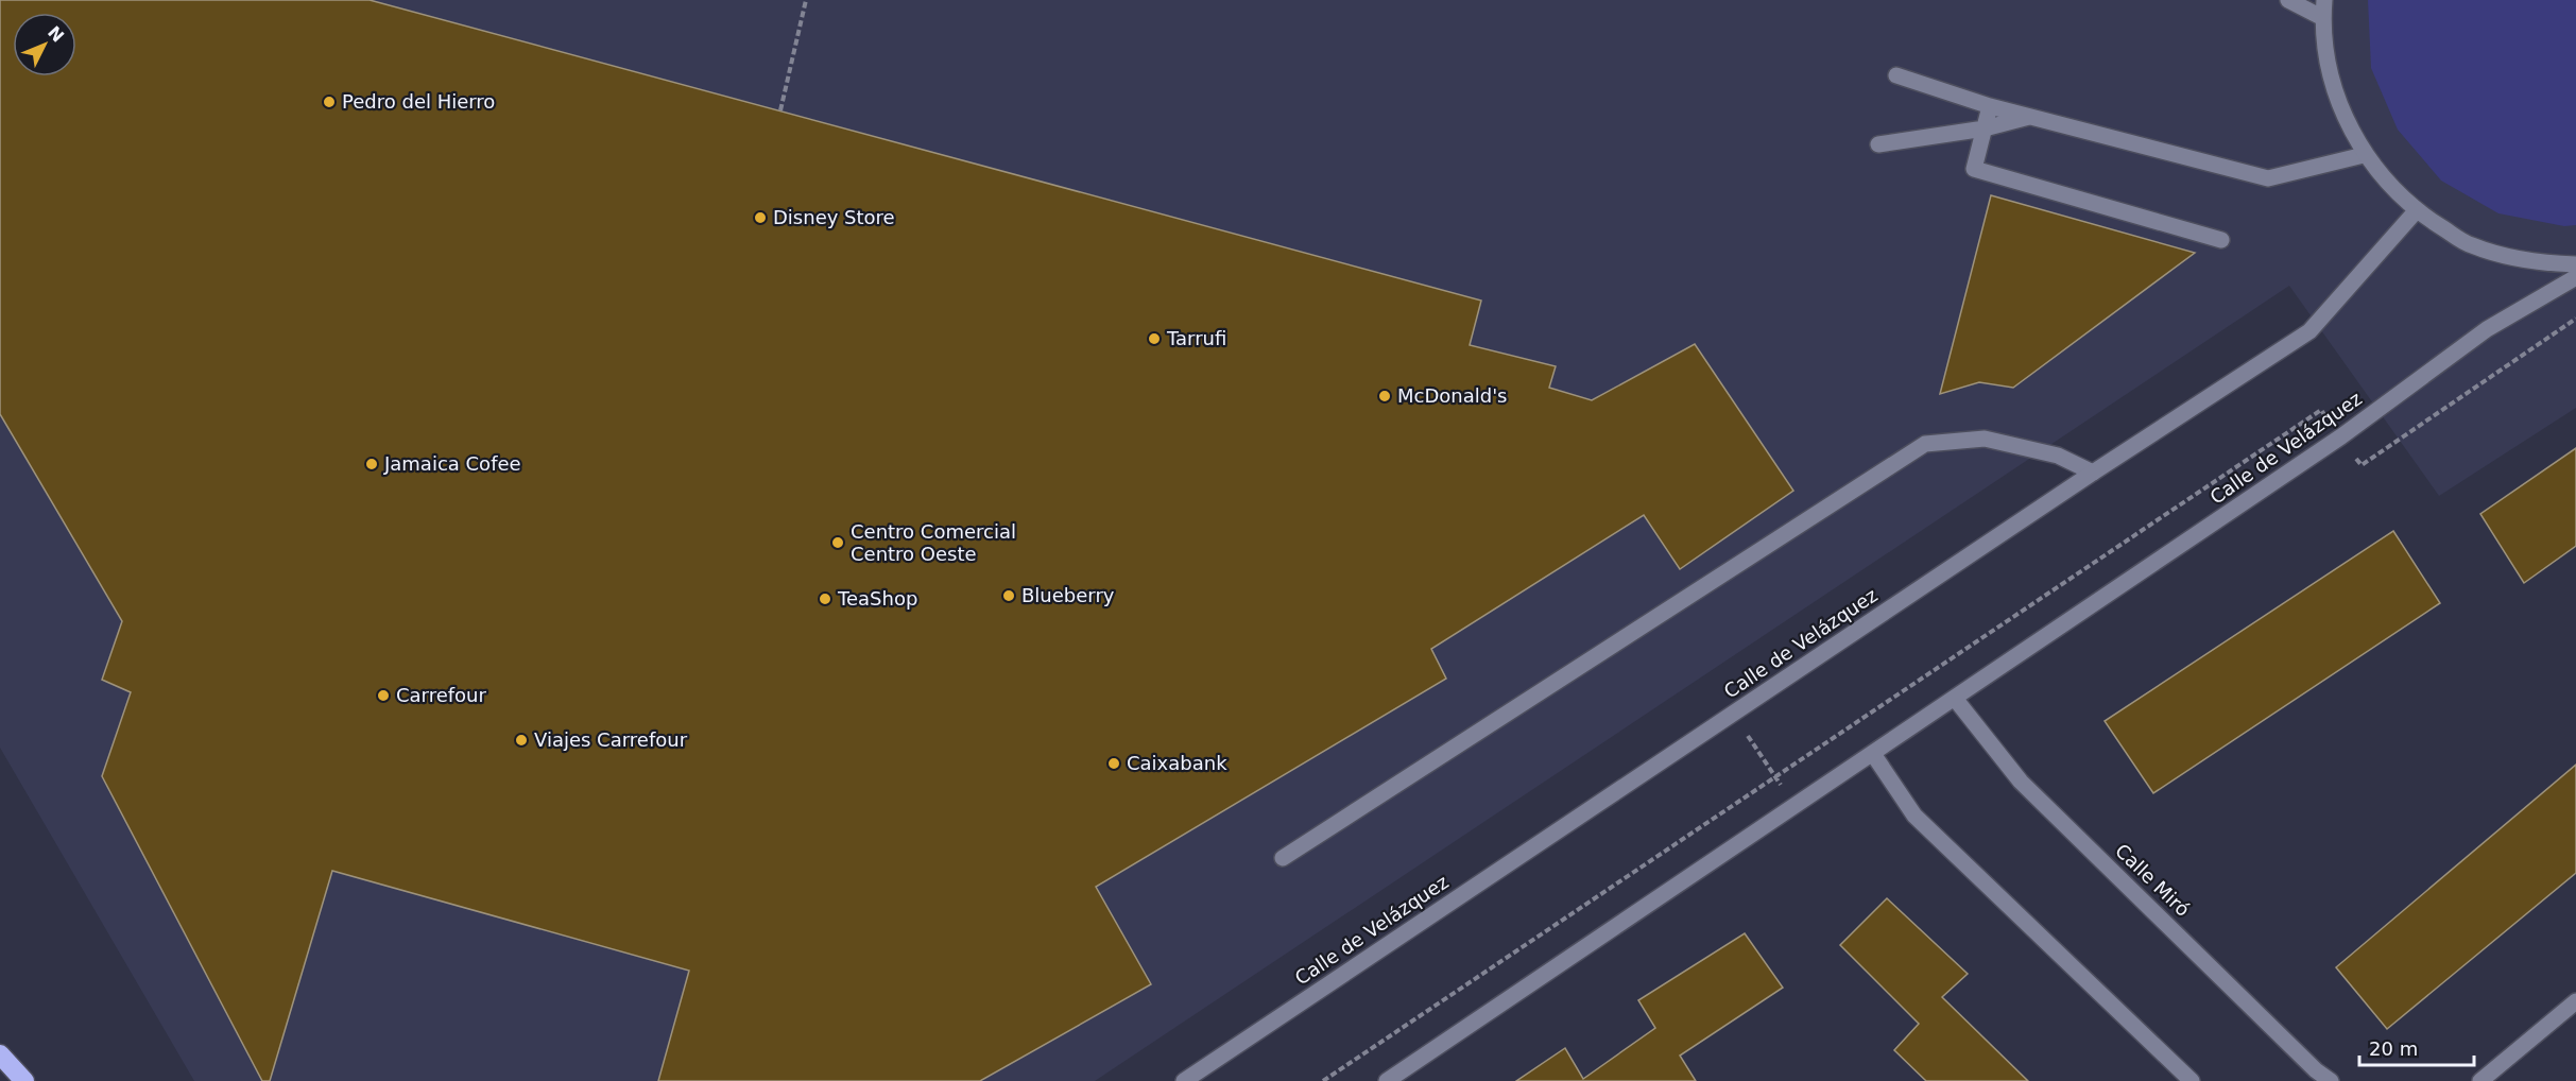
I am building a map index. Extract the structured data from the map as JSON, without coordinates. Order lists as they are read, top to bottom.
{
  "streets": {
    "street": ["Calle de Velázquez", "Calle Miró"]
  },
  "crossings": [
    ["Calle de Velázquez", "Calle Miró"]
  ],
  "places": [
    "Pedro del Hierro",
    "Disney Store",
    "Tarrufi",
    "McDonald's",
    "Jamaica Cofee",
    "Centro Comercial Centro Oeste",
    "Blueberry",
    "TeaShop",
    "Carrefour",
    "Viajes Carrefour",
    "Caixabank"
  ],
  "scale_bar": "20 m",
  "north": "top right"
}
